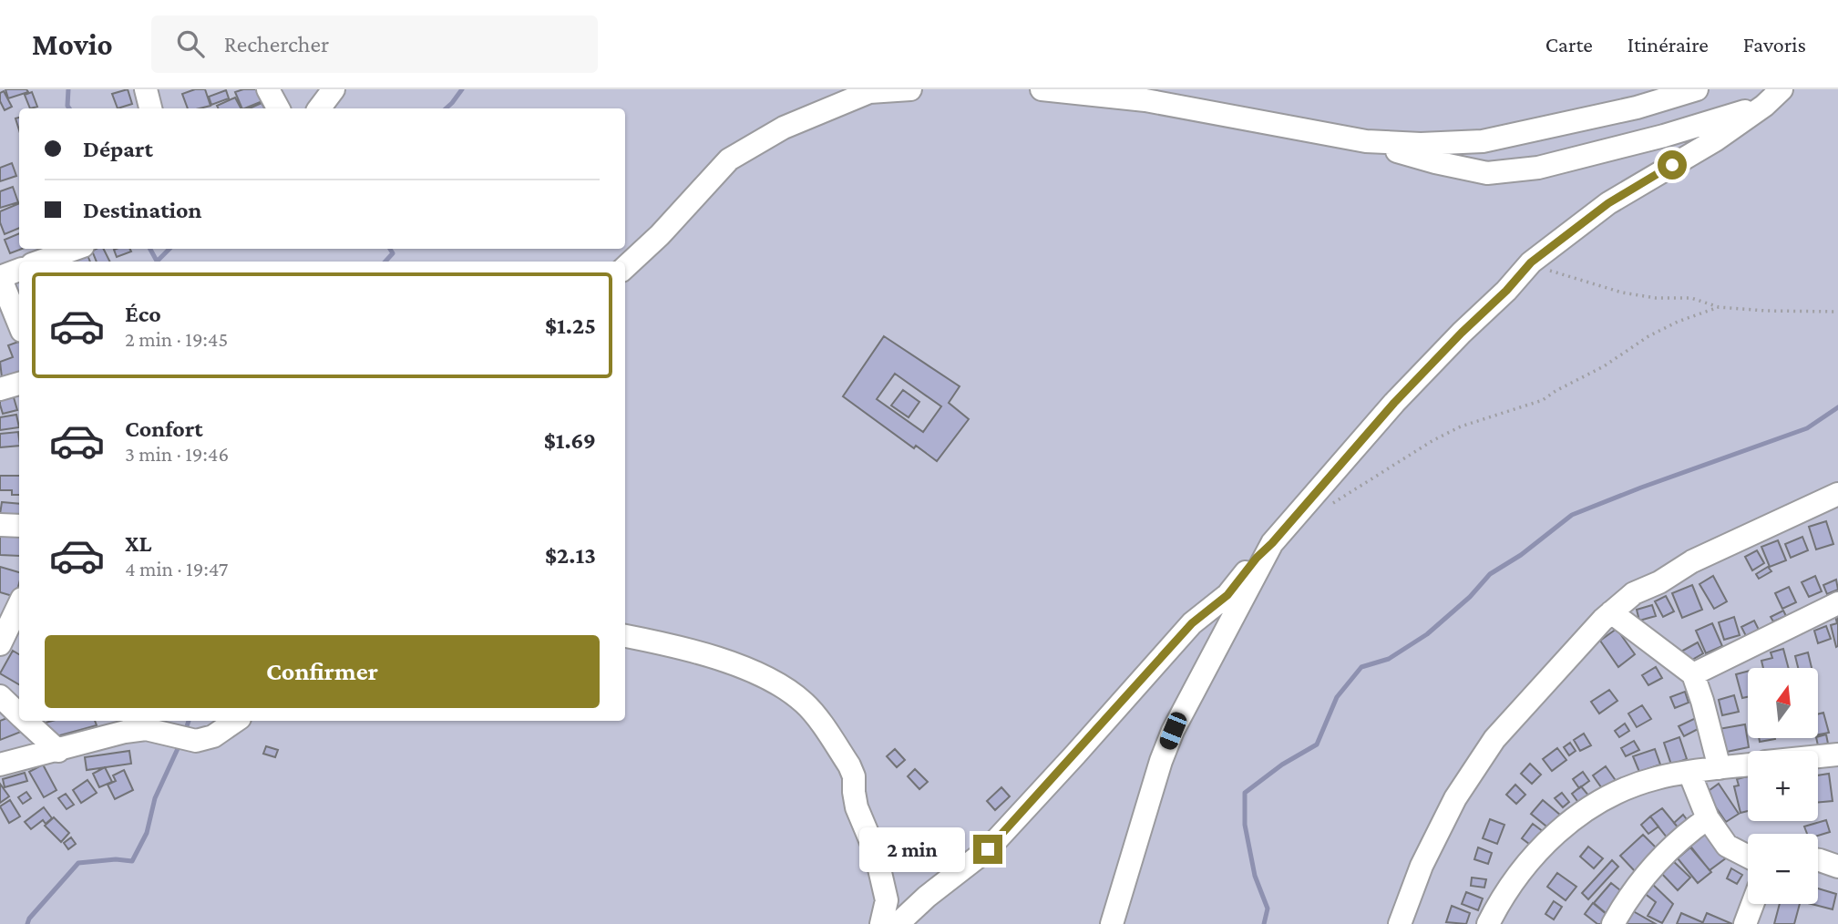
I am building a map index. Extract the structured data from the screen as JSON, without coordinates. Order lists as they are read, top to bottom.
{
  "north": "top",
  "page": {
    "header": "Movio",
    "search": "Rechercher",
    "nav": ["Carte", "Itinéraire", "Favoris"],
    "banner": ["Départ", "Destination"],
    "list": [
      {
        "name": "Éco",
        "note": "2 min · 19:45",
        "value": "$1.25"
      },
      {
        "name": "Confort",
        "note": "3 min · 19:46",
        "value": "$1.69"
      },
      {
        "name": "XL",
        "note": "4 min · 19:47",
        "value": "$2.13"
      }
    ],
    "buttons": "Confirmer",
    "map_buttons": ["+", "−"],
    "bubble": "2 min"
  }
}
